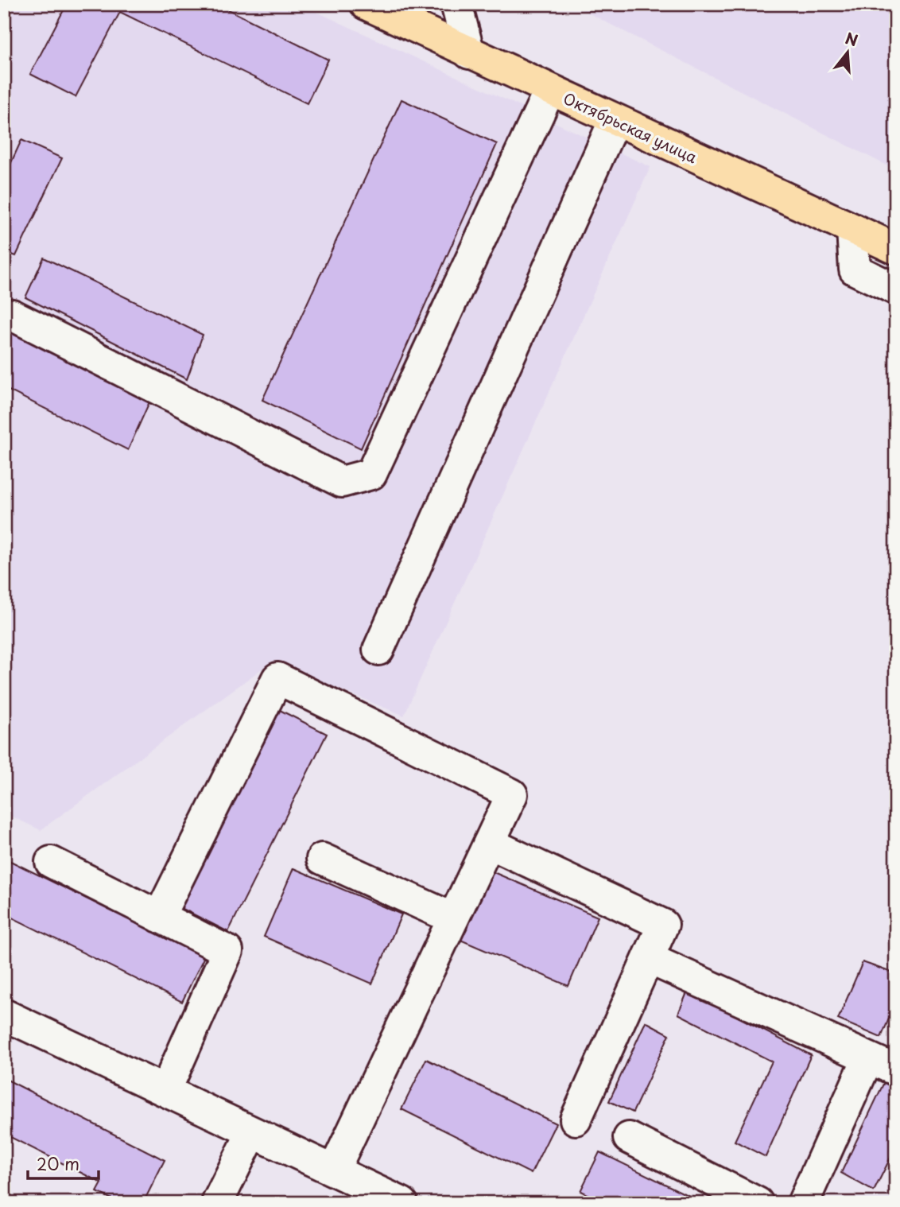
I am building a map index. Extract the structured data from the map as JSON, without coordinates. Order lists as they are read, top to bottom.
{
  "streets": {
    "main road": ["Октябрьская улица"]
  },
  "scale_bar": "20 m",
  "north": "top"
}
